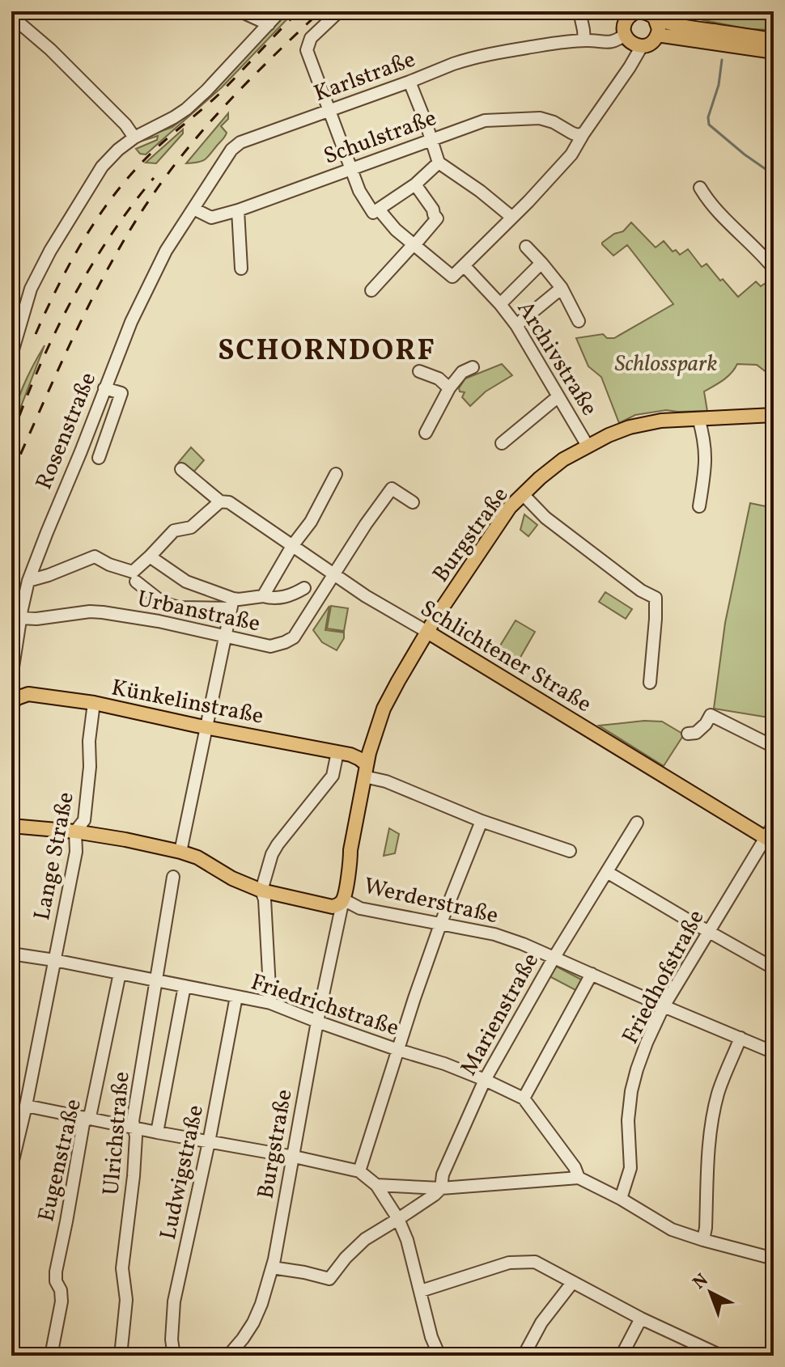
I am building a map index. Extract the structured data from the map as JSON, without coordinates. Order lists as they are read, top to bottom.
{
  "streets": {
    "main road": [
      "Burgstraße",
      "Schlichtener Straße",
      "Künkelinstraße",
      "Werderstraße"
    ],
    "street": [
      "Karlstraße",
      "Schulstraße",
      "Archivstraße",
      "Rosenstraße",
      "Urbanstraße",
      "Lange Straße",
      "Friedhofstraße",
      "Friedrichstraße",
      "Marienstraße",
      "Ulrichstraße",
      "Eugenstraße",
      "Ludwigstraße"
    ]
  },
  "crossings": [
    ["Karlstraße", "Schulstraße"],
    ["Karlstraße", "Rosenstraße"],
    ["Archivstraße", "Burgstraße"],
    ["Rosenstraße", "Urbanstraße"],
    ["Burgstraße", "Schlichtener Straße"],
    ["Burgstraße", "Künkelinstraße"],
    ["Burgstraße", "Werderstraße"],
    ["Burgstraße", "Friedrichstraße"],
    ["Urbanstraße", "Schlichtener Straße"],
    ["Schlichtener Straße", "Friedhofstraße"],
    ["Künkelinstraße", "Lange Straße"],
    ["Lange Straße", "Werderstraße"],
    ["Lange Straße", "Friedrichstraße"],
    ["Werderstraße", "Friedhofstraße"],
    ["Werderstraße", "Marienstraße"],
    ["Friedrichstraße", "Marienstraße"],
    ["Friedrichstraße", "Ulrichstraße"],
    ["Friedrichstraße", "Eugenstraße"],
    ["Friedrichstraße", "Ludwigstraße"]
  ],
  "districts": ["SCHORNDORF"],
  "parks": ["Schlosspark"],
  "north": "top left"
}
